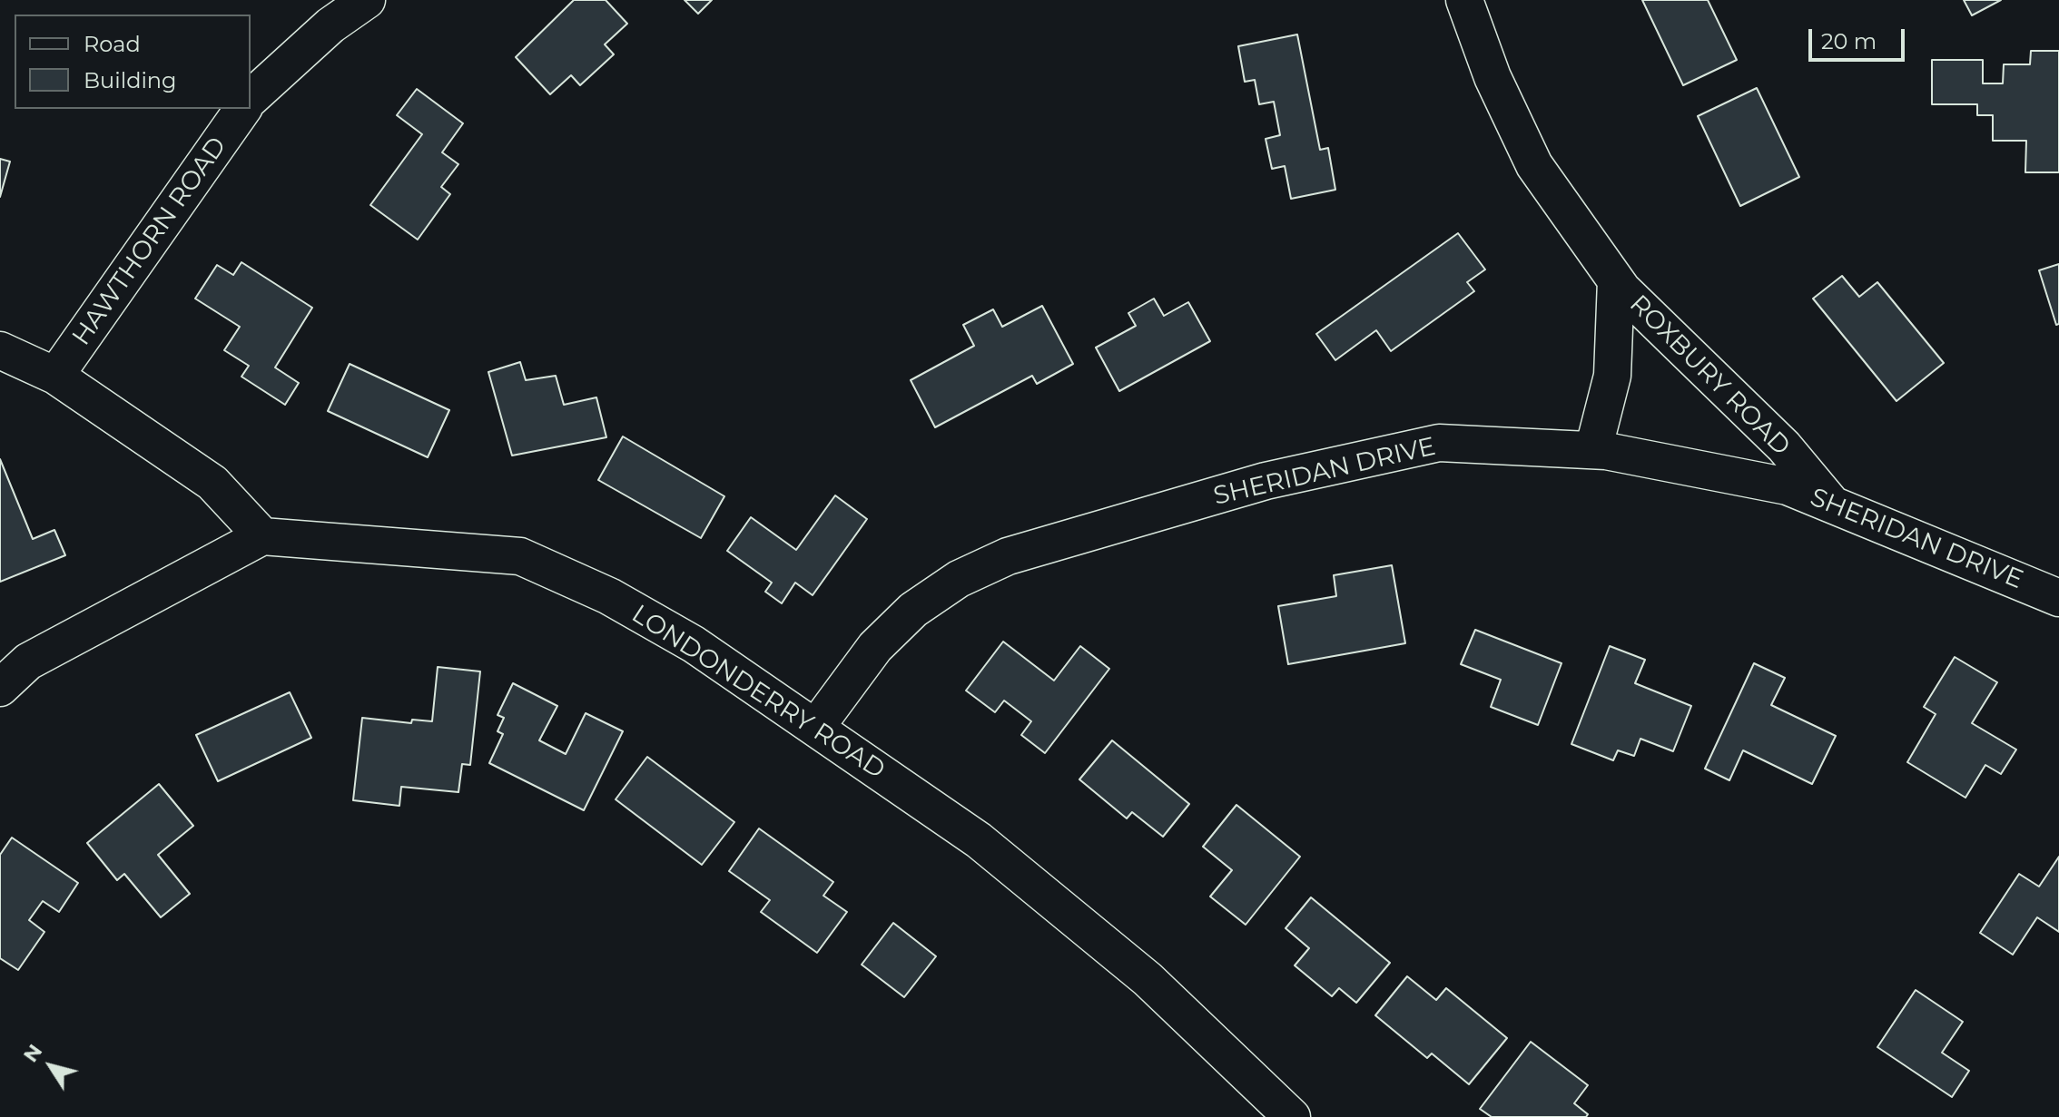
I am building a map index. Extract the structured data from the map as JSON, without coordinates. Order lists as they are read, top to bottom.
{
  "streets": {
    "street": [
      "HAWTHORN ROAD",
      "ROXBURY ROAD",
      "SHERIDAN DRIVE",
      "LONDONDERRY ROAD"
    ]
  },
  "crossings": [
    ["ROXBURY ROAD", "SHERIDAN DRIVE"],
    ["SHERIDAN DRIVE", "LONDONDERRY ROAD"]
  ],
  "legend": ["Road", "Building"],
  "scale_bar": "20 m",
  "north": "top left"
}
